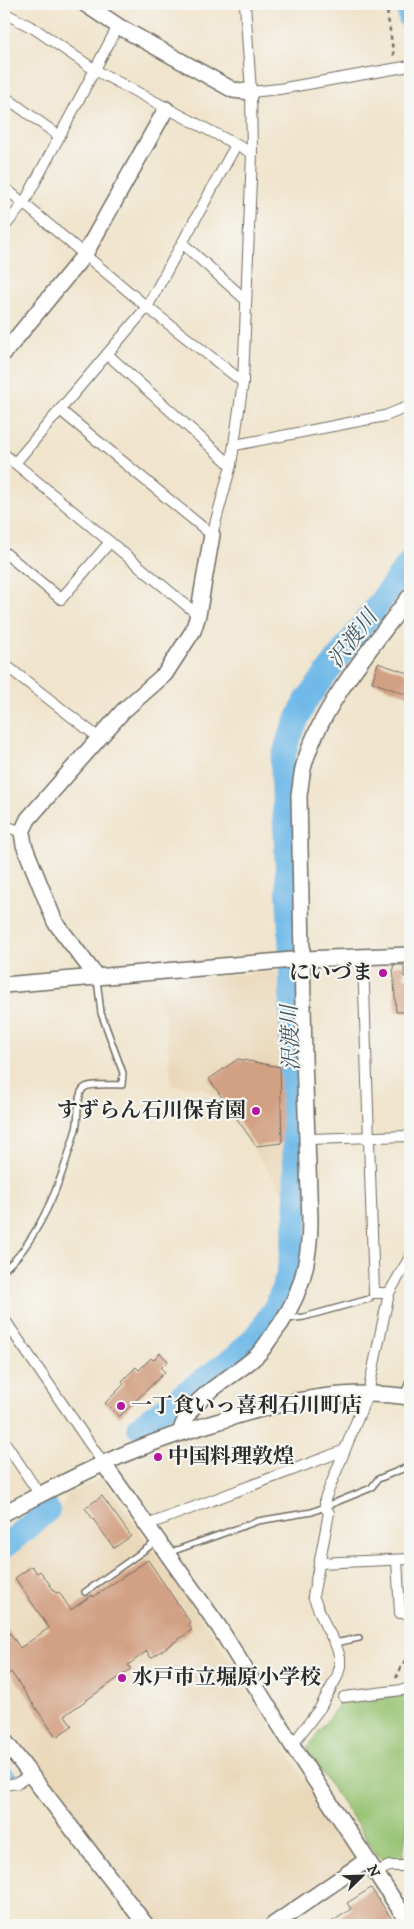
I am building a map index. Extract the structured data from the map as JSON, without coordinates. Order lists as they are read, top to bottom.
{
  "water": ["沢渡川"],
  "places": [
    "にいづま",
    "すずらん石川保育園",
    "一丁食いっ喜利石川町店",
    "中国料理敦煌",
    "水戸市立堀原小学校"
  ],
  "north": "top right"
}
